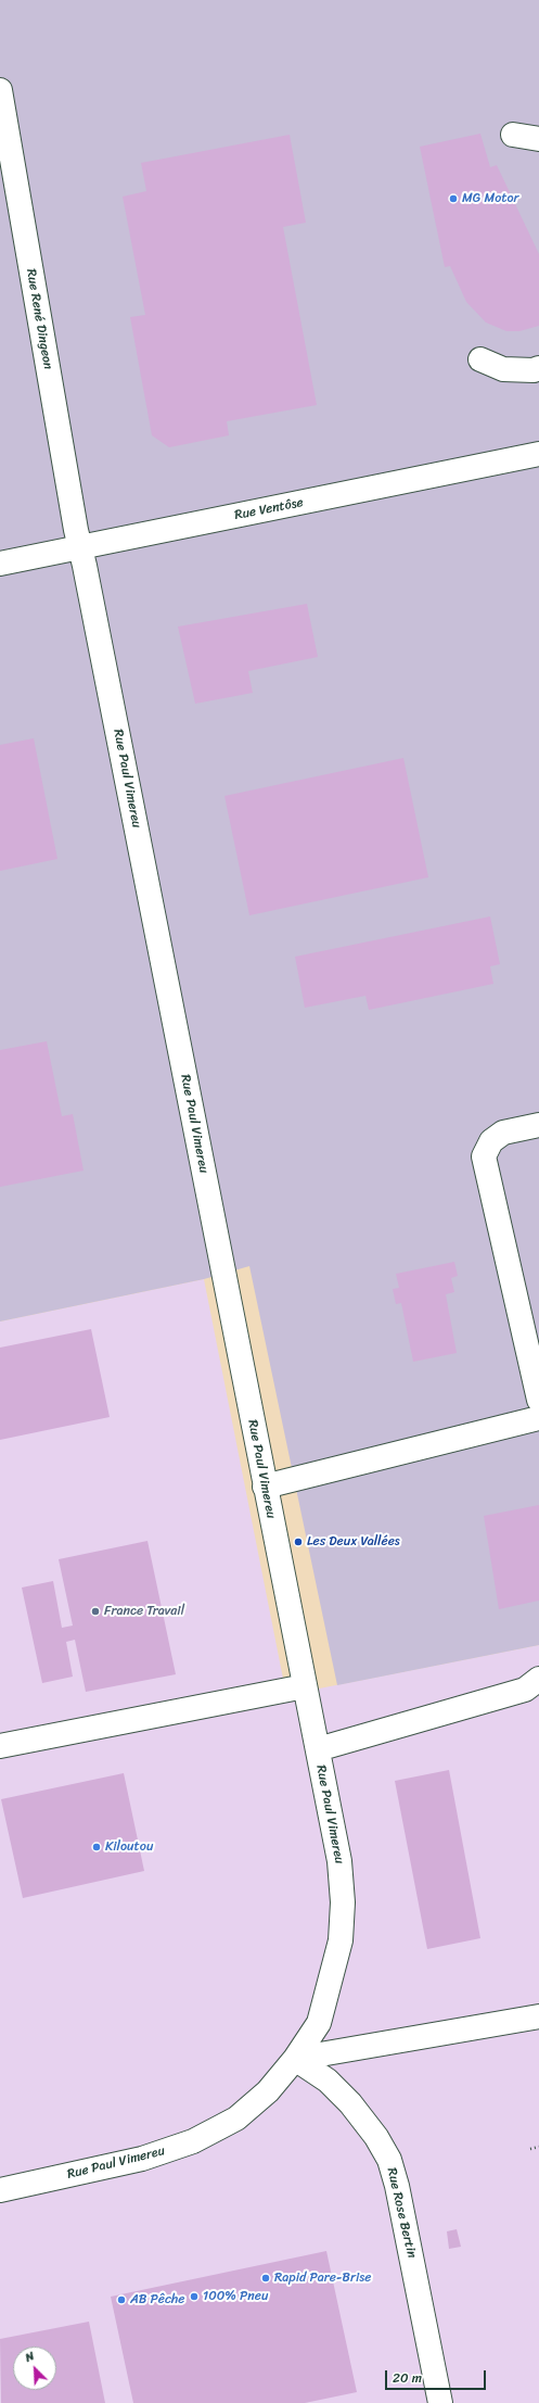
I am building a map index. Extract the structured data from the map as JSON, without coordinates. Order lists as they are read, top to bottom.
{
  "streets": {
    "street": [
      "Rue René Dingeon",
      "Rue Ventôse",
      "Rue Paul Vimereu",
      "Rue Rose Bertin"
    ]
  },
  "crossings": [
    ["Rue René Dingeon", "Rue Ventôse"],
    ["Rue René Dingeon", "Rue Paul Vimereu"],
    ["Rue Ventôse", "Rue Paul Vimereu"],
    ["Rue Paul Vimereu", "Rue Rose Bertin"]
  ],
  "places": [
    "MG Motor",
    "Les Deux Vallées",
    "France Travail",
    "Kiloutou",
    "Rapid Pare-Brise",
    "100% Pneu",
    "AB Pêche"
  ],
  "scale_bar": "20 m",
  "north": "top left"
}
